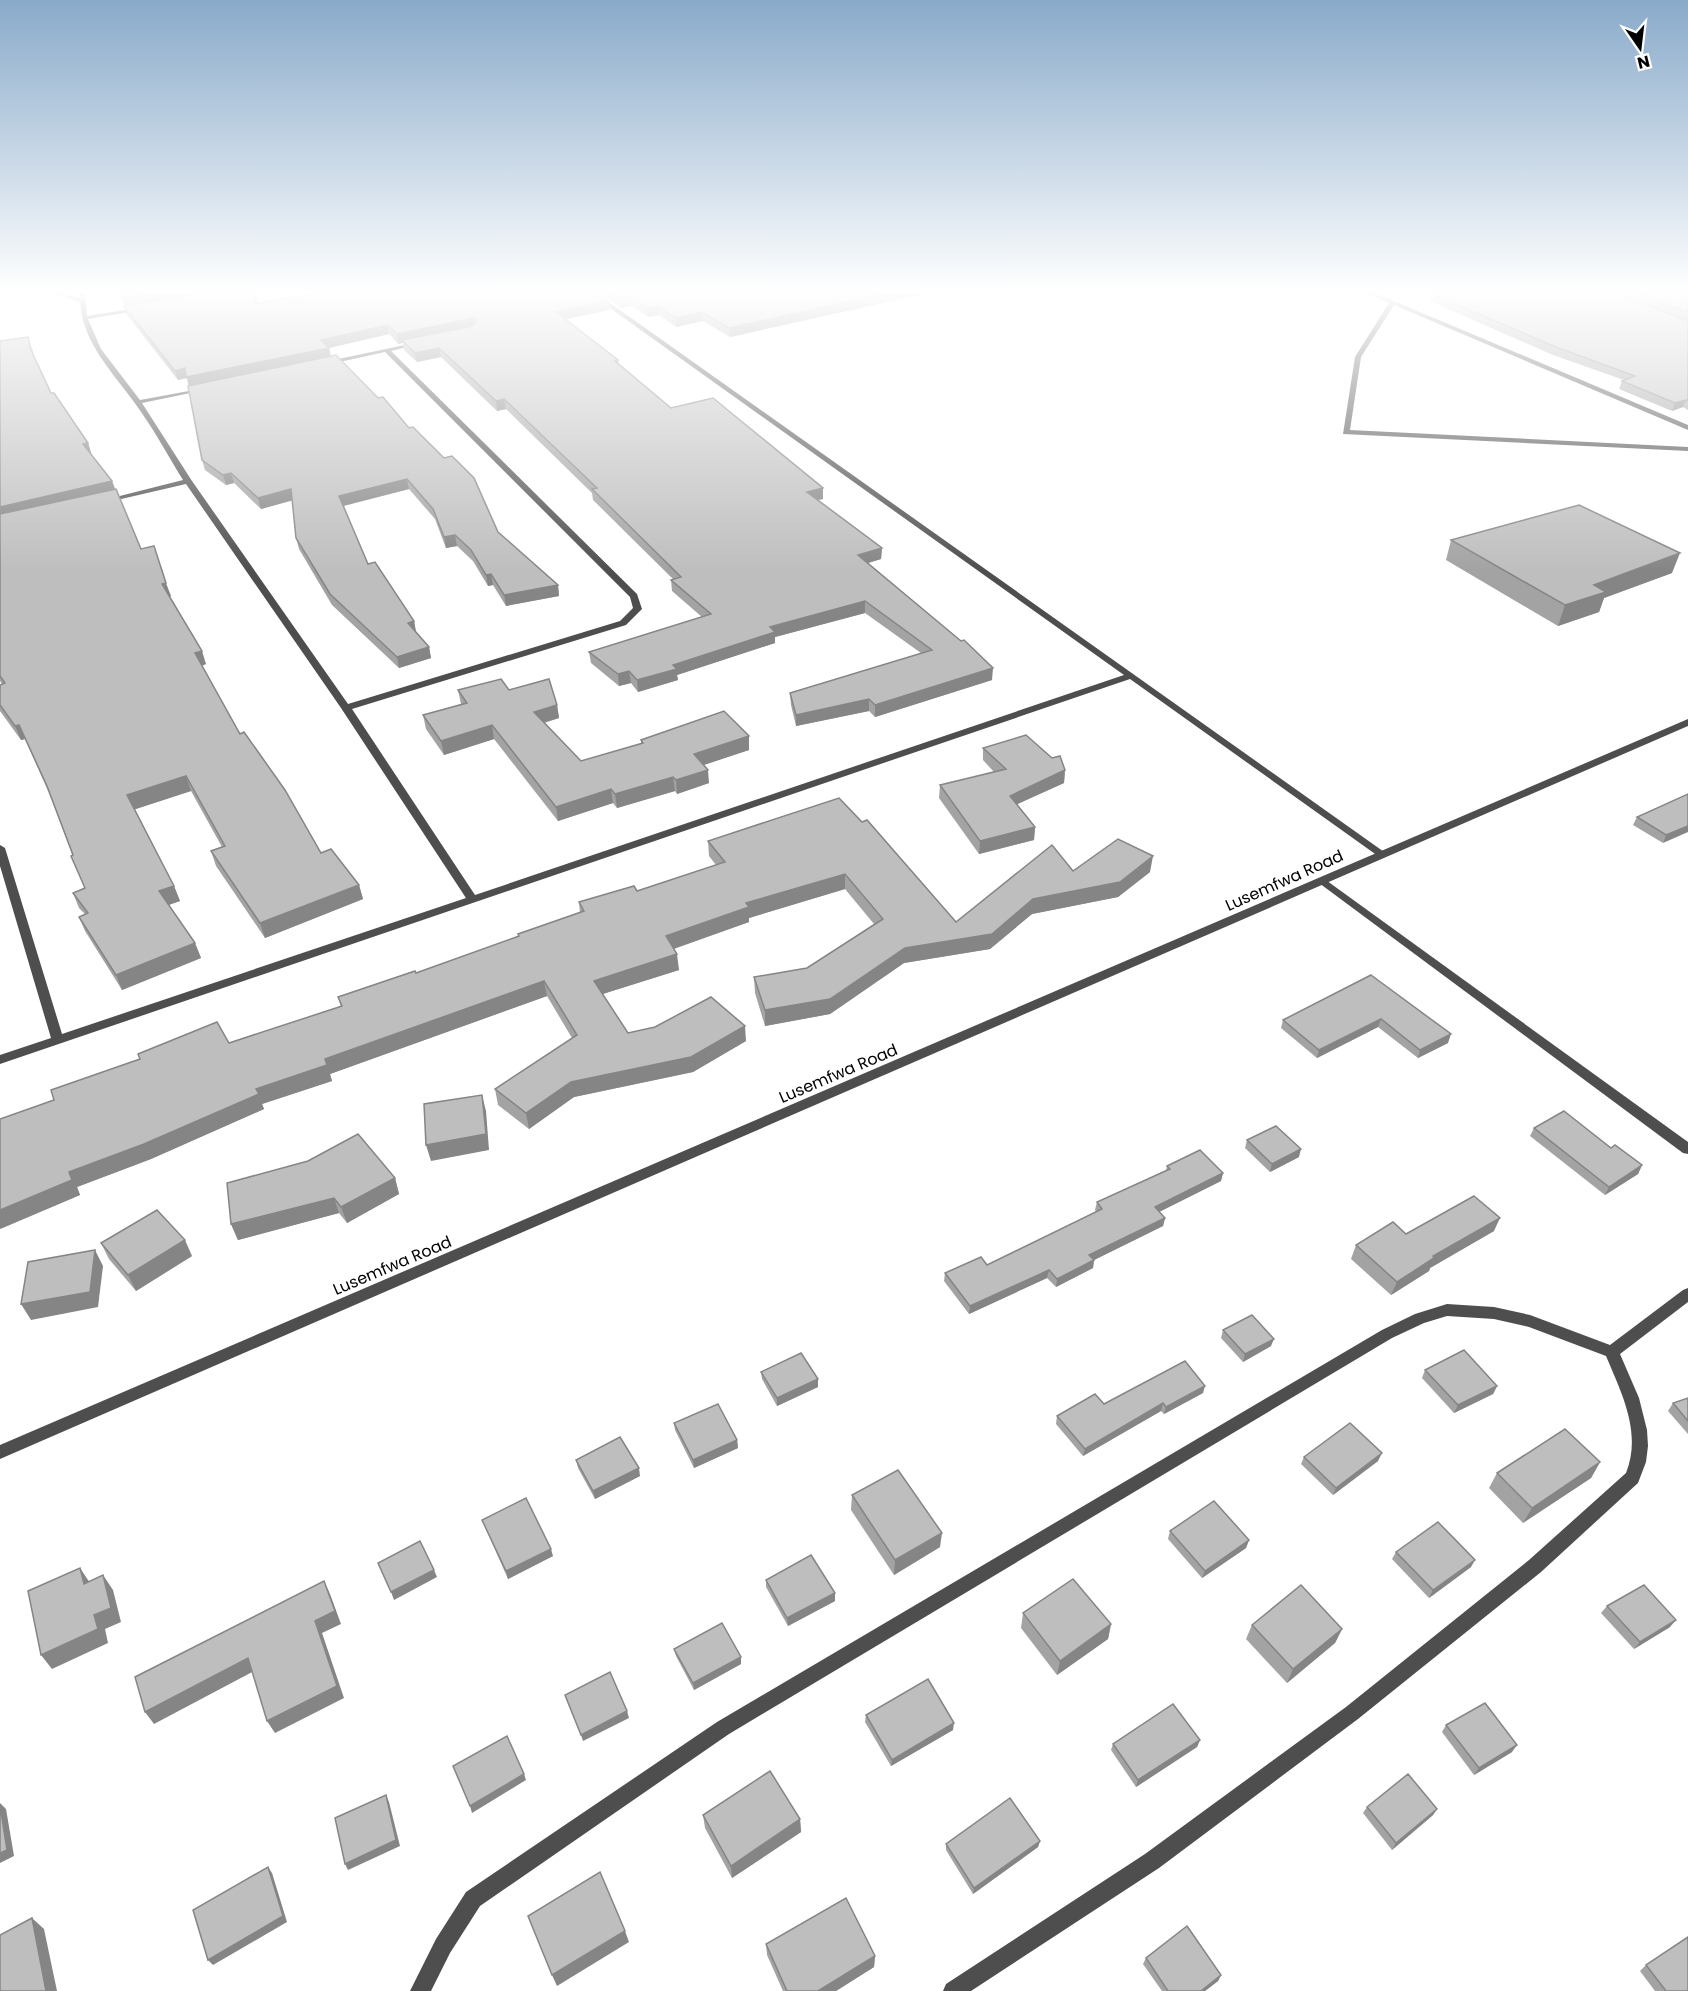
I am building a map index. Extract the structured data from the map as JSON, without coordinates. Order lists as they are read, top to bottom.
{
  "streets": {
    "street": ["Lusemfwa Road"]
  },
  "north": "bottom"
}
